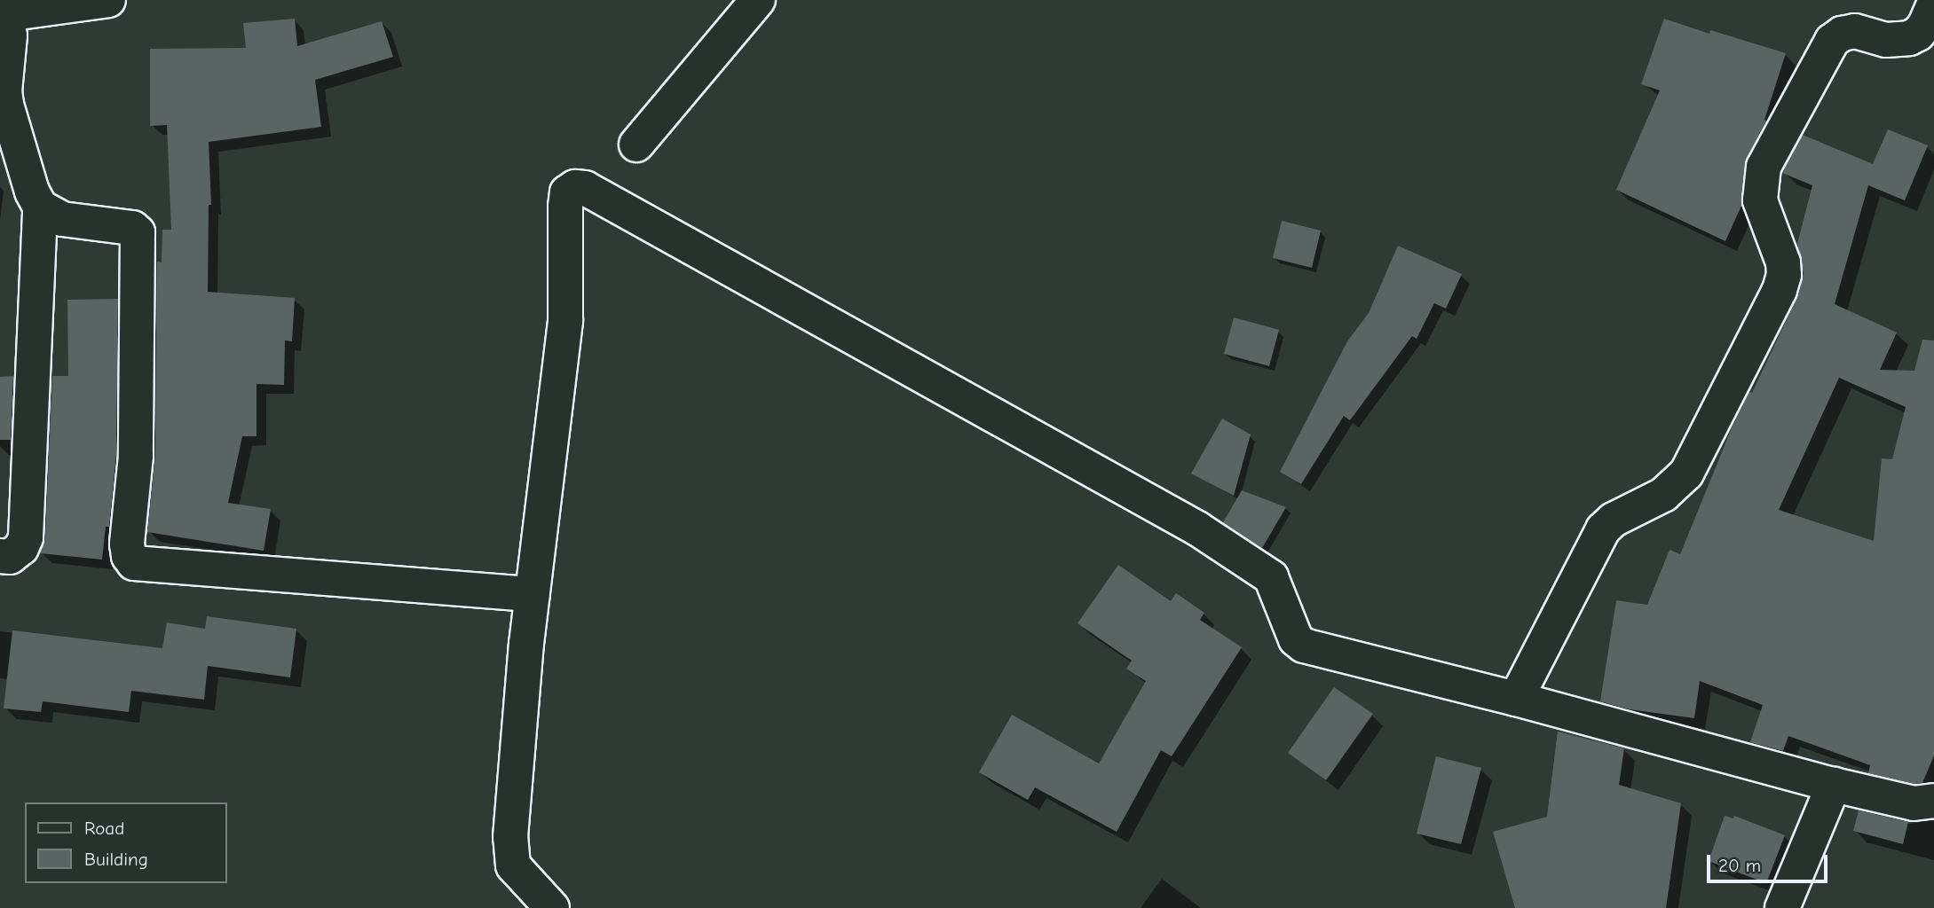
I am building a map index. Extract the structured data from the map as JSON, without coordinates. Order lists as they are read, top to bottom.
{
  "legend": ["Road", "Building"],
  "scale_bar": "20 m"
}
